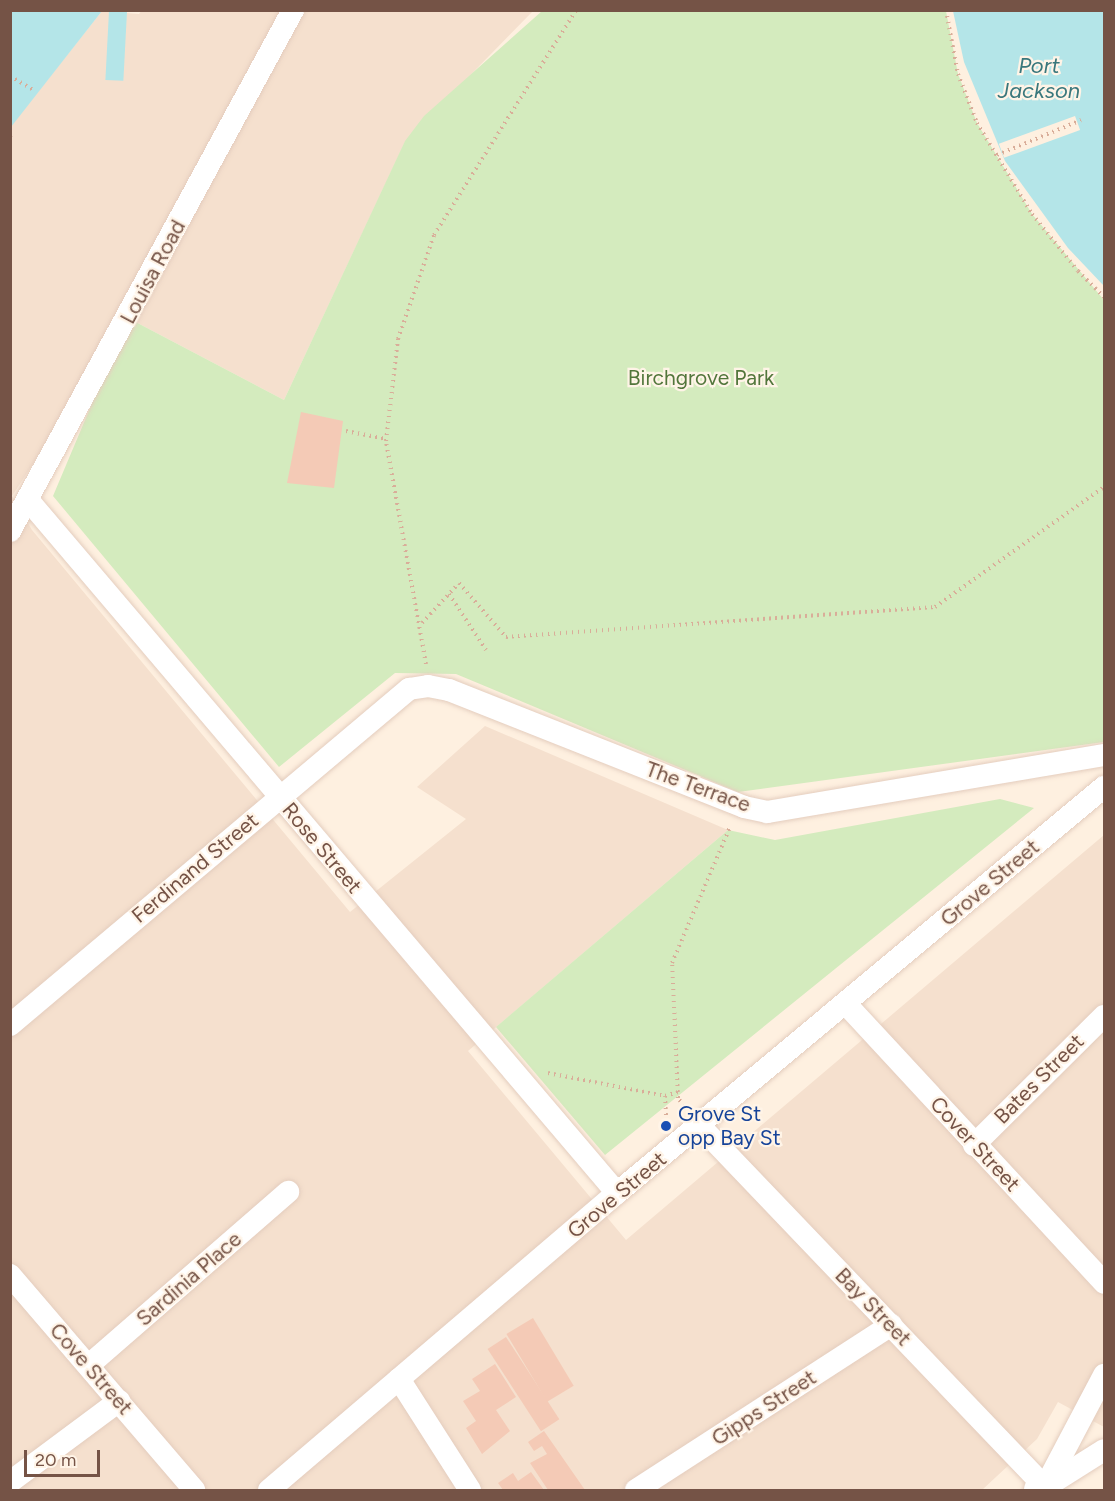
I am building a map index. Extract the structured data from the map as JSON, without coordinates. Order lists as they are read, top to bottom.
{
  "streets": {
    "street": [
      "Louisa Road",
      "The Terrace",
      "Rose Street",
      "Ferdinand Street",
      "Grove Street",
      "Bates Street",
      "Cover Street",
      "Sardinia Place",
      "Bay Street",
      "Cove Street",
      "Gipps Street"
    ]
  },
  "crossings": [
    ["Louisa Road", "Rose Street"],
    ["The Terrace", "Ferdinand Street"],
    ["Rose Street", "Ferdinand Street"],
    ["Rose Street", "Grove Street"],
    ["Grove Street", "Cover Street"],
    ["Grove Street", "Bay Street"],
    ["Bates Street", "Cover Street"],
    ["Sardinia Place", "Cove Street"],
    ["Bay Street", "Gipps Street"]
  ],
  "water": ["Port Jackson"],
  "parks": ["Birchgrove Park"],
  "places": ["Grove St opp Bay St"],
  "scale_bar": "20 m"
}
